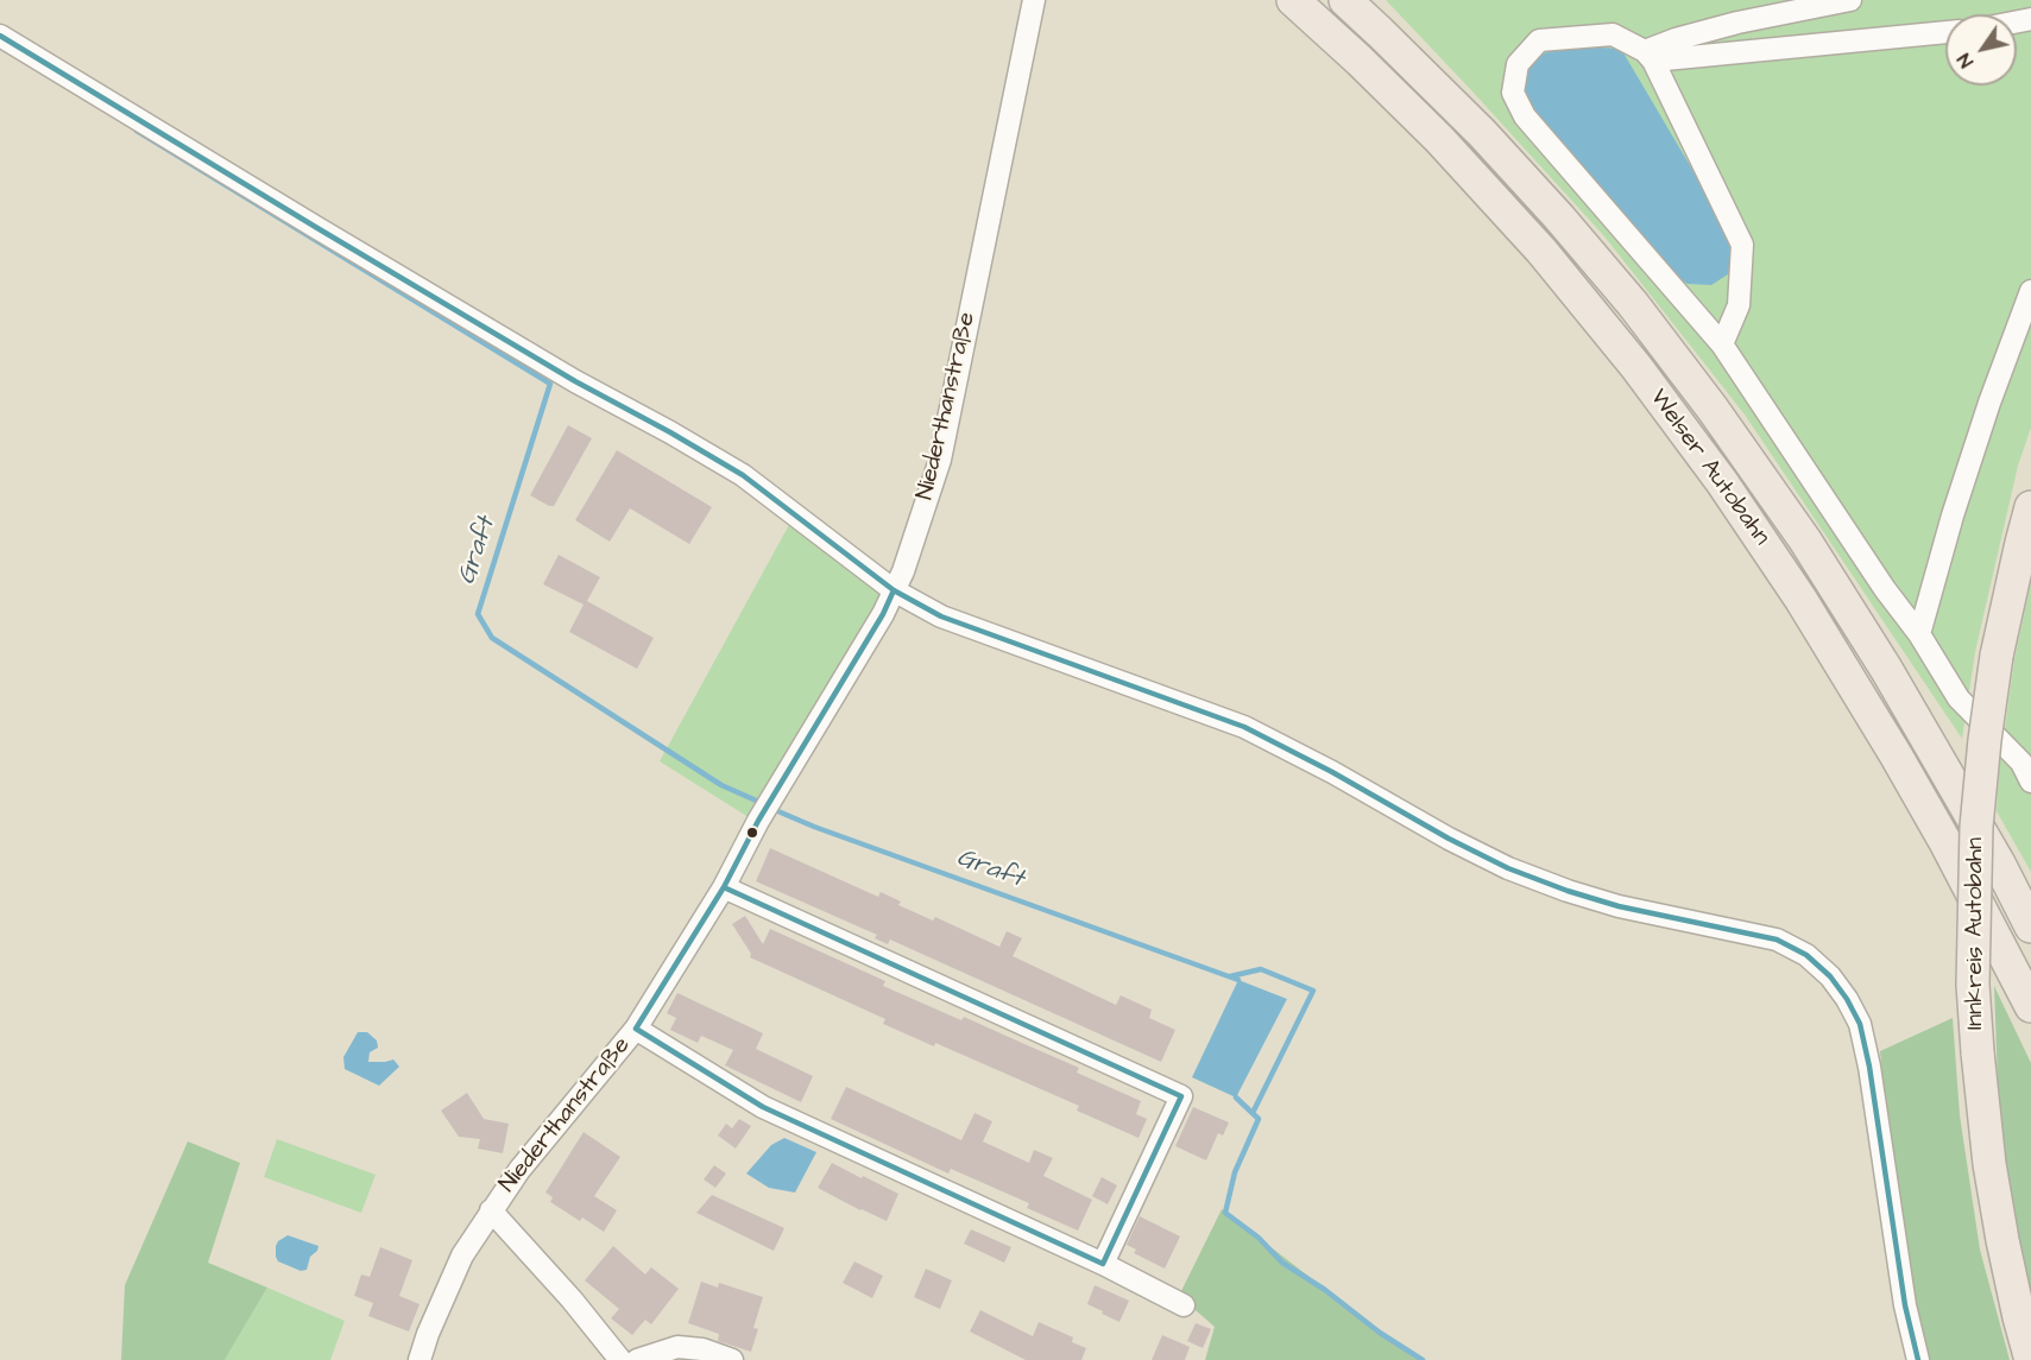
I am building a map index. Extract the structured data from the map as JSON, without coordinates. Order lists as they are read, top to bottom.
{
  "streets": {
    "highway": ["Welser Autobahn", "Innkreis Autobahn"],
    "street": ["Niederthanstraße"]
  },
  "water": ["Graft"],
  "north": "bottom left"
}
